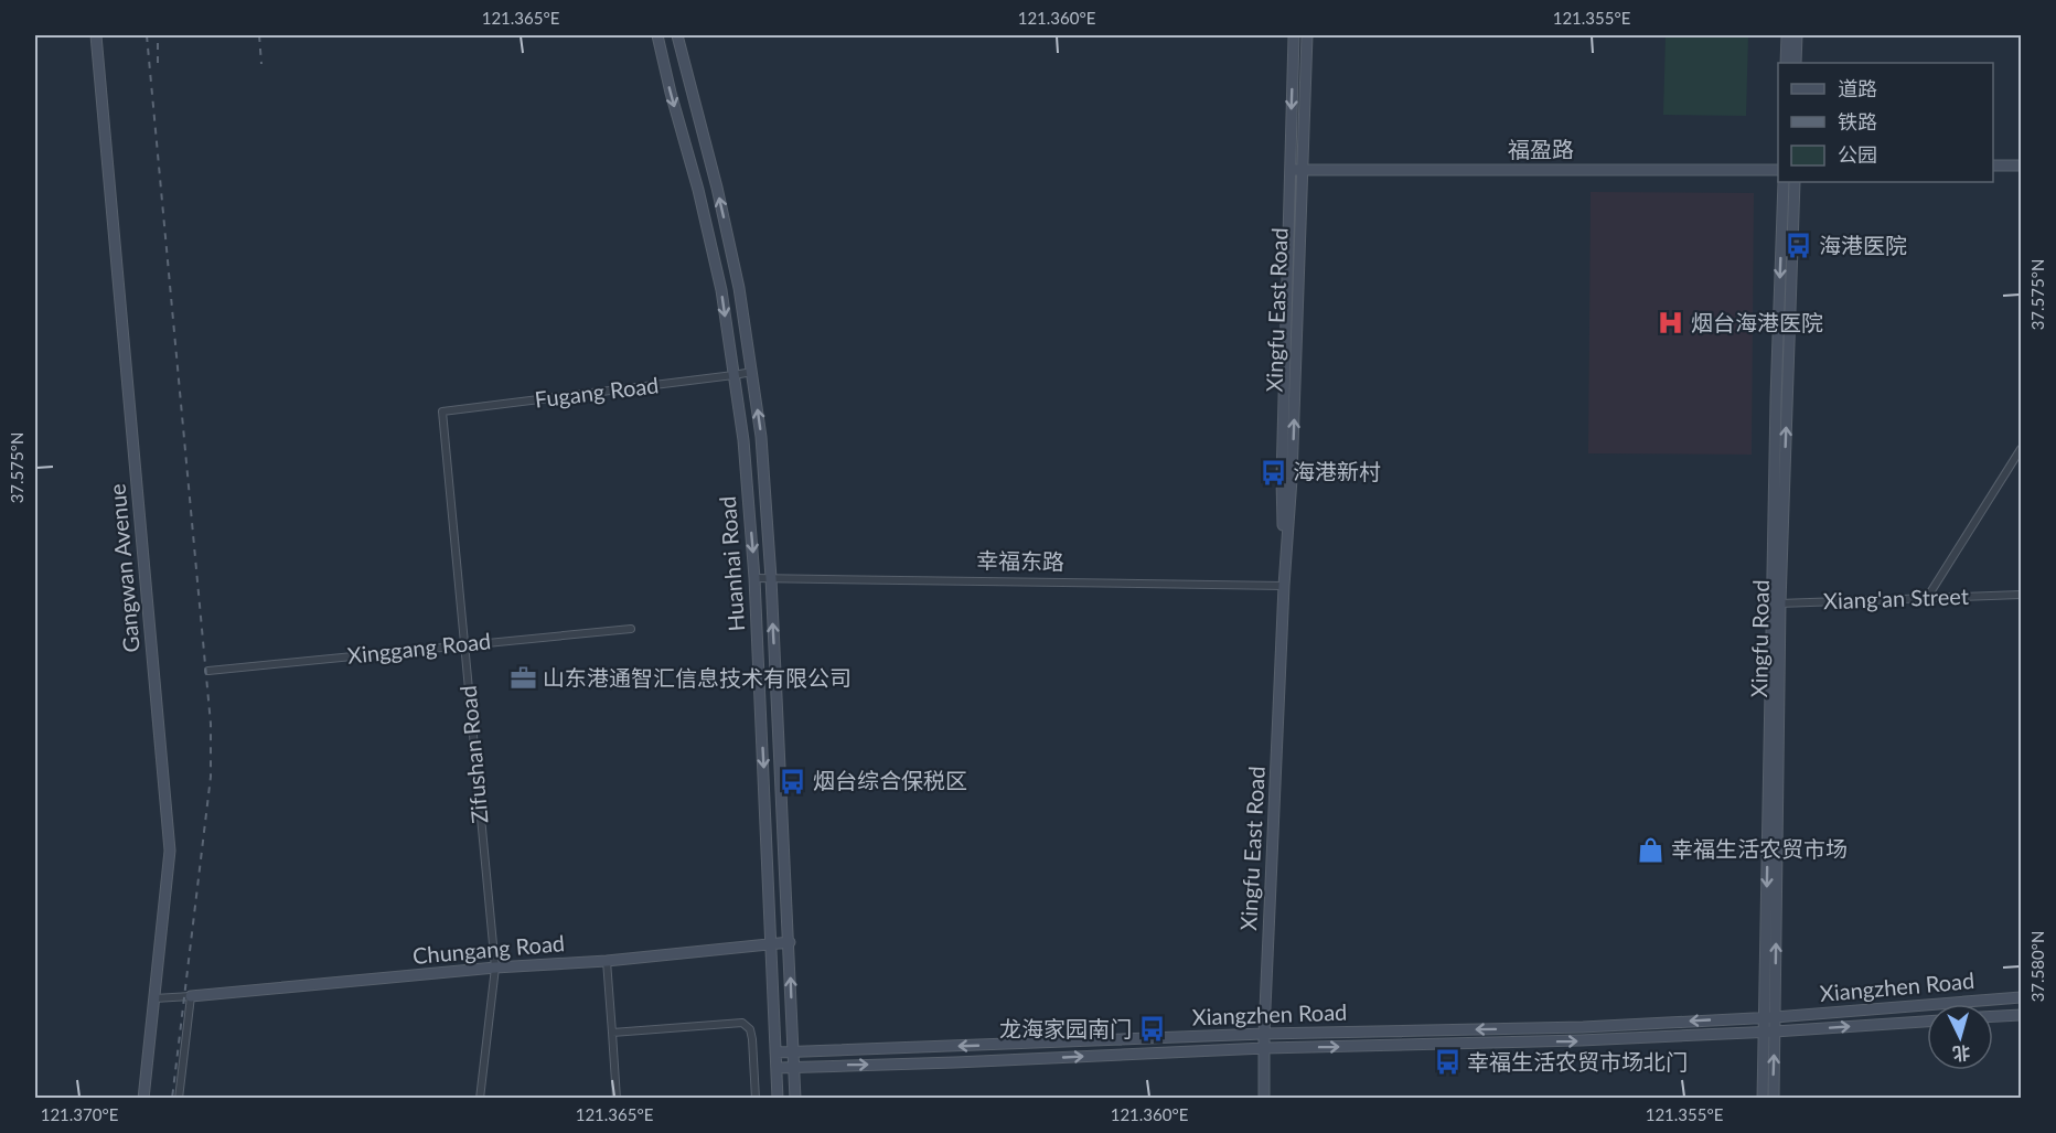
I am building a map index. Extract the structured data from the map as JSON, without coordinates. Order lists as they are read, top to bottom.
{
  "streets": {
    "street": [
      "福盈路",
      "Xingfu East Road",
      "Fugang Road",
      "幸福东路",
      "Huanhai Road",
      "Gangwan Avenue",
      "Xiang'an Street",
      "Xingfu Road",
      "Xinggang Road",
      "Zifushan Road",
      "Chungang Road",
      "Xiangzhen Road"
    ]
  },
  "crossings": [
    ["福盈路", "Xingfu East Road"],
    ["Xingfu East Road", "幸福东路"],
    ["Xingfu East Road", "Xiangzhen Road"],
    ["Fugang Road", "Huanhai Road"],
    ["Fugang Road", "Zifushan Road"],
    ["幸福东路", "Huanhai Road"],
    ["Huanhai Road", "Chungang Road"],
    ["Huanhai Road", "Xiangzhen Road"],
    ["Xiang'an Street", "Xingfu Road"],
    ["Xingfu Road", "Xiangzhen Road"],
    ["Xinggang Road", "Zifushan Road"],
    ["Zifushan Road", "Chungang Road"]
  ],
  "places": {
    "bus stop": [
      "海港医院",
      "海港新村",
      "烟台综合保税区",
      "龙海家园南门",
      "幸福生活农贸市场北门"
    ],
    "hospital": ["烟台海港医院"],
    "office": ["山东港通智汇信息技术有限公司"],
    "shop": ["幸福生活农贸市场"]
  },
  "legend": ["道路", "铁路", "公园"],
  "north": "bottom",
  "coordinates": [
    "121.365°E",
    "121.360°E",
    "121.355°E",
    "37.575°N",
    "37.580°N",
    "121.370°E"
  ]
}
